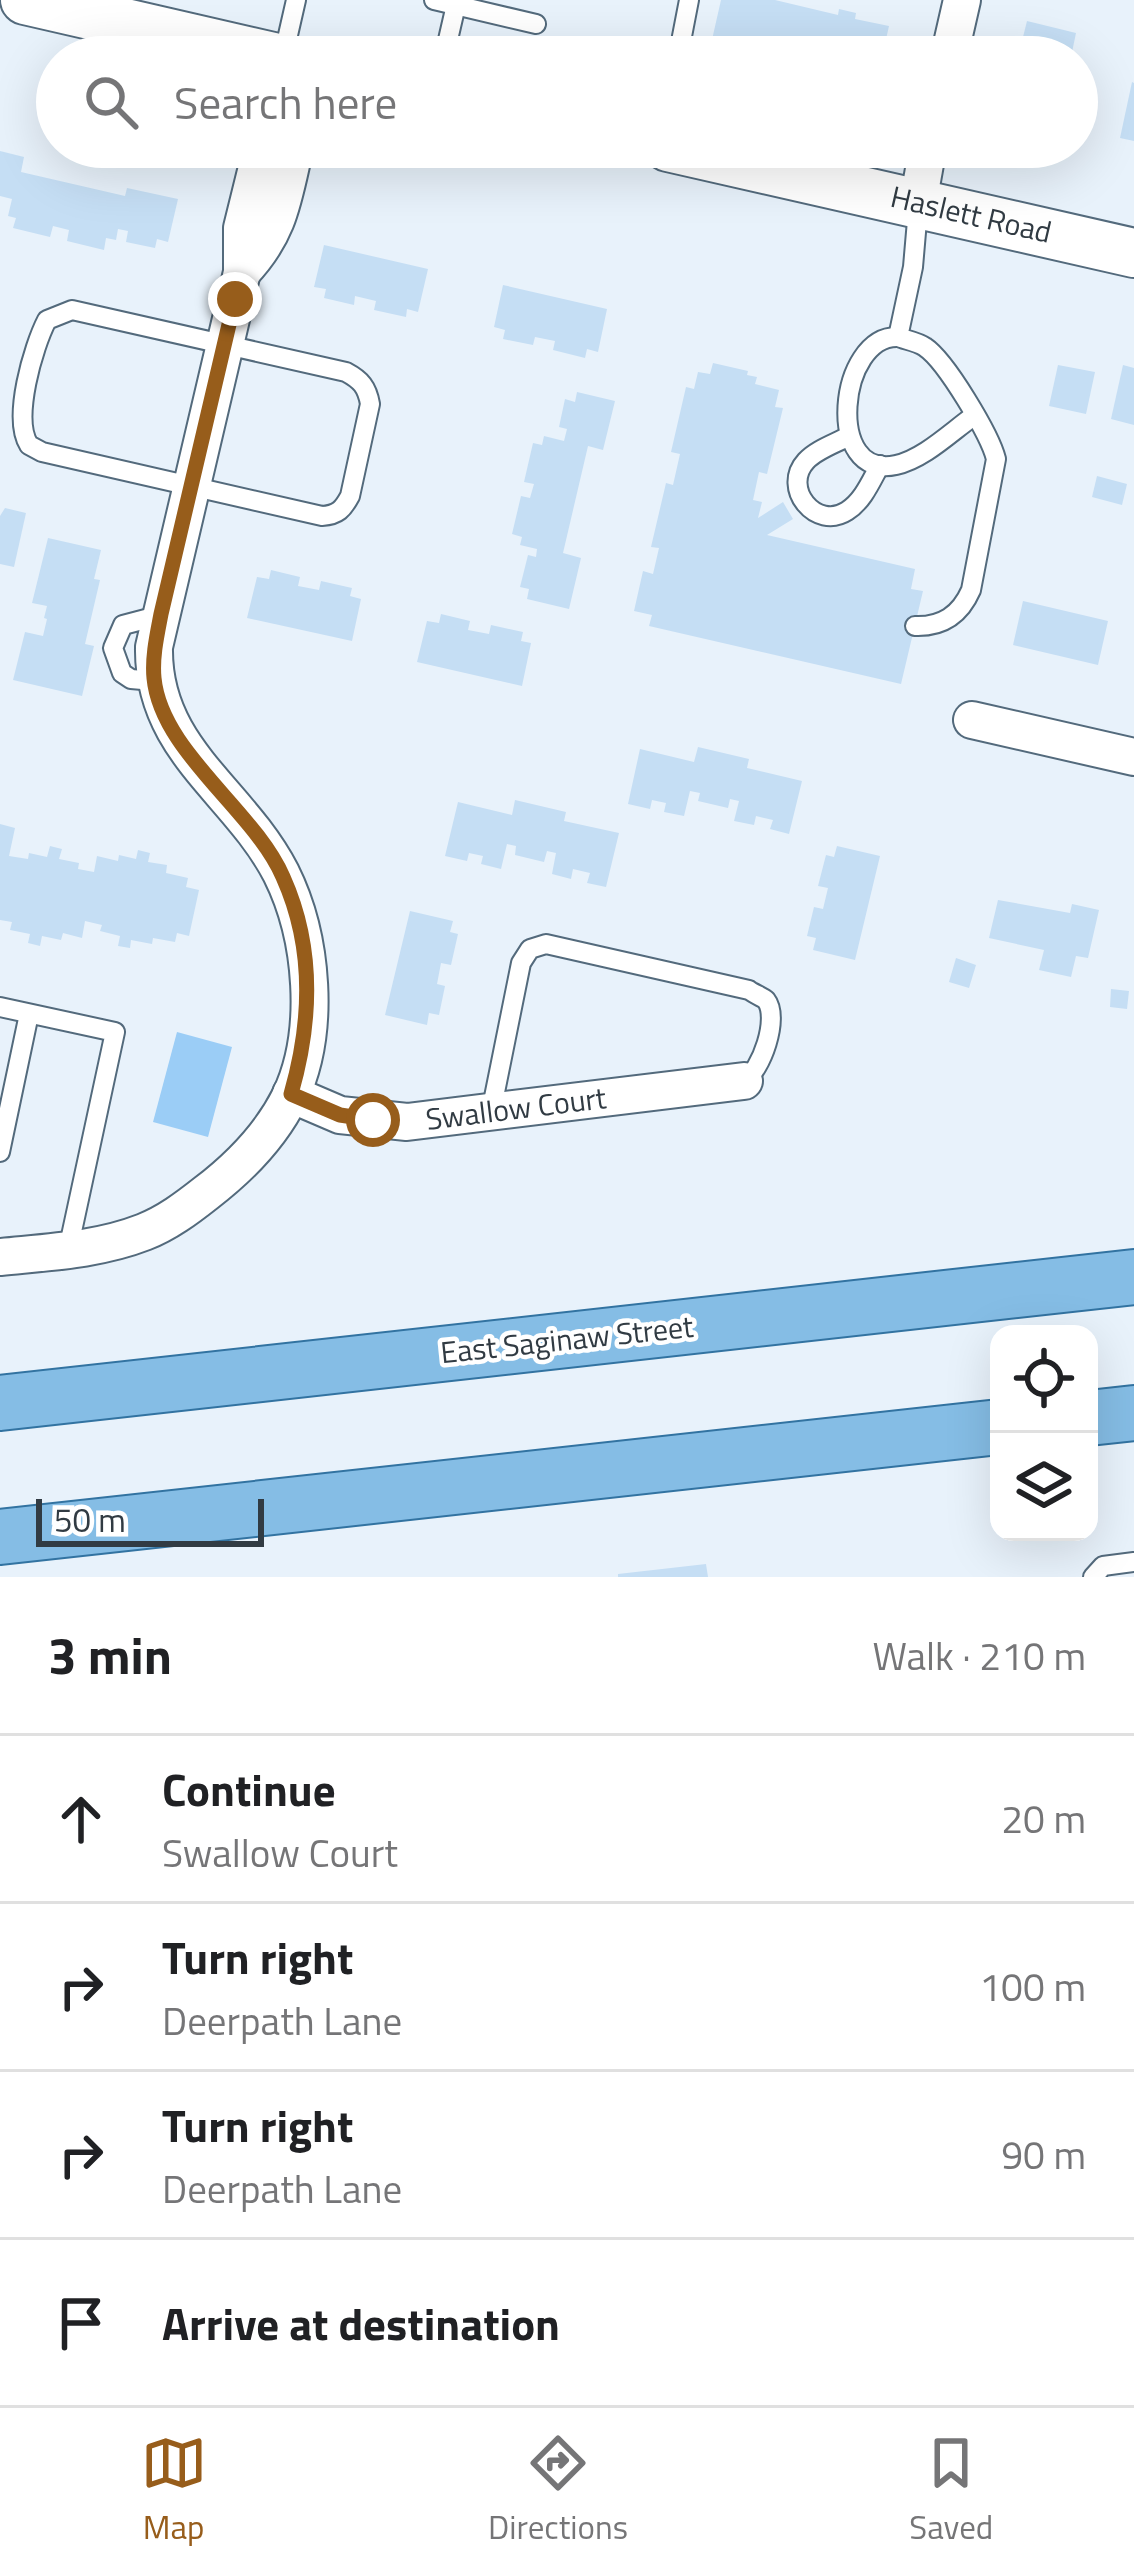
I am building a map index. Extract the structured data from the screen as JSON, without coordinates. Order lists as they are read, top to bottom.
{
  "streets": {
    "main road": ["Haslett Road", "East Saginaw Street"],
    "street": ["Swallow Court"]
  },
  "scale_bar": "50 m",
  "page": {
    "search": "Search here",
    "scale": "50 m",
    "heading": ["3 min", "Walk · 210 m"],
    "list": [
      ["Continue", "Swallow Court", "20 m"],
      ["Turn right", "Deerpath Lane", "100 m"],
      ["Turn right", "Deerpath Lane", "90 m"],
      "Arrive at destination"
    ],
    "nav": ["Map", "Directions", "Saved"]
  }
}
